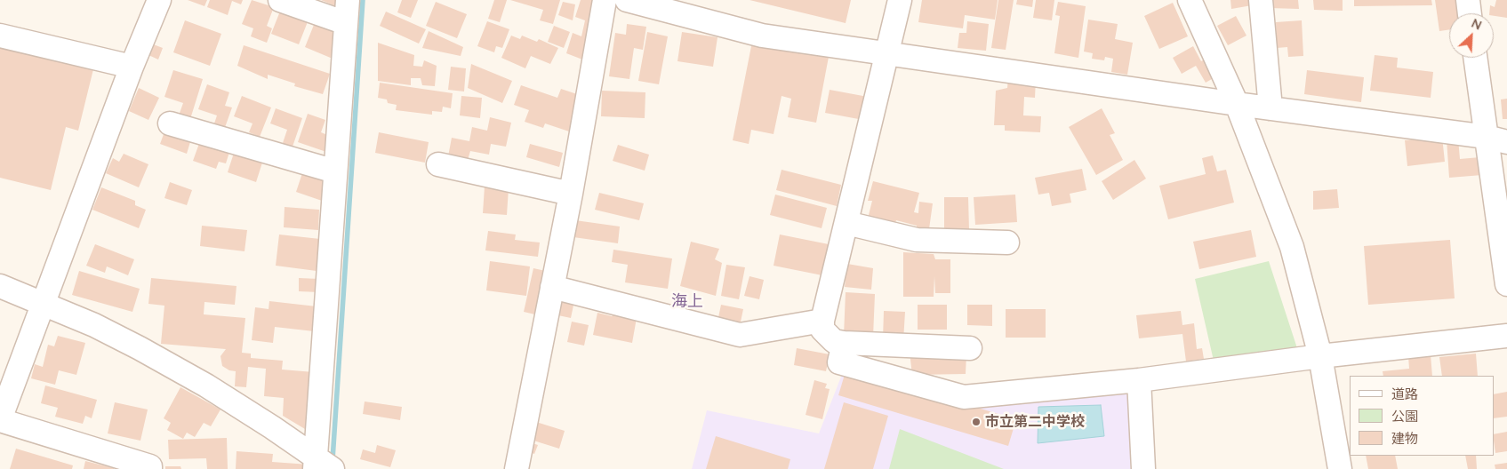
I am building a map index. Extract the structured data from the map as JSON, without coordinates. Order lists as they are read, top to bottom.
{
  "districts": ["海上"],
  "places": ["市立第二中学校"],
  "legend": ["道路", "公園", "建物"],
  "north": "top right"
}
